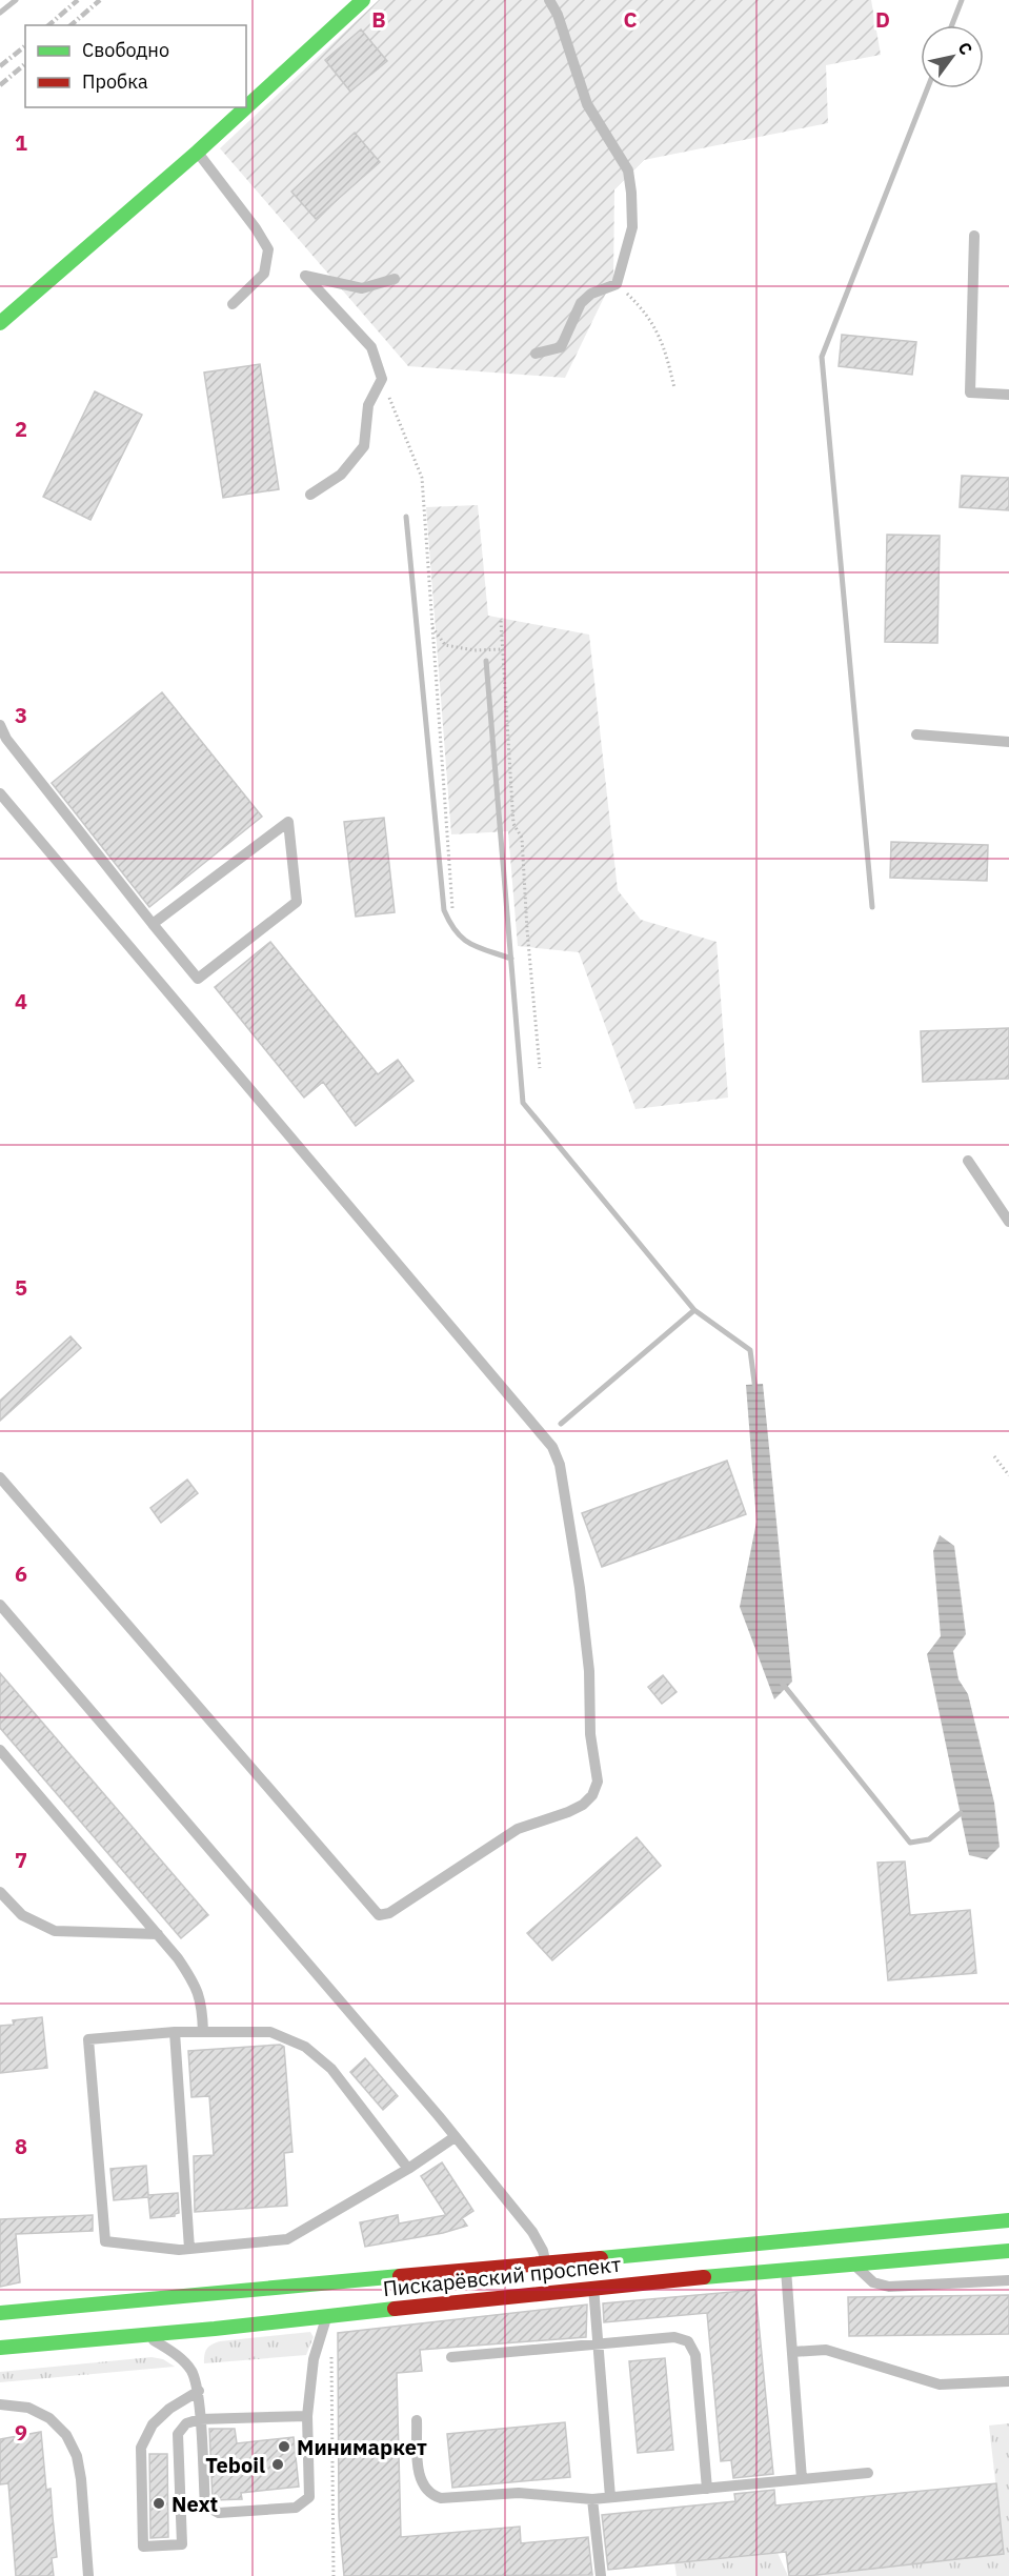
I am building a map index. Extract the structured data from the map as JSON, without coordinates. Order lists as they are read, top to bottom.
{
  "streets": {
    "main road": ["Пискарёвский проспект"]
  },
  "places": ["Минимаркет", "Teboil", "Next"],
  "legend": ["Свободно", "Пробка"],
  "north": "top right",
  "grid": {
    "columns": ["B", "C", "D"],
    "rows": [
      "1",
      "2",
      "3",
      "4",
      "5",
      "6",
      "7",
      "8",
      "9"
    ]
  }
}
